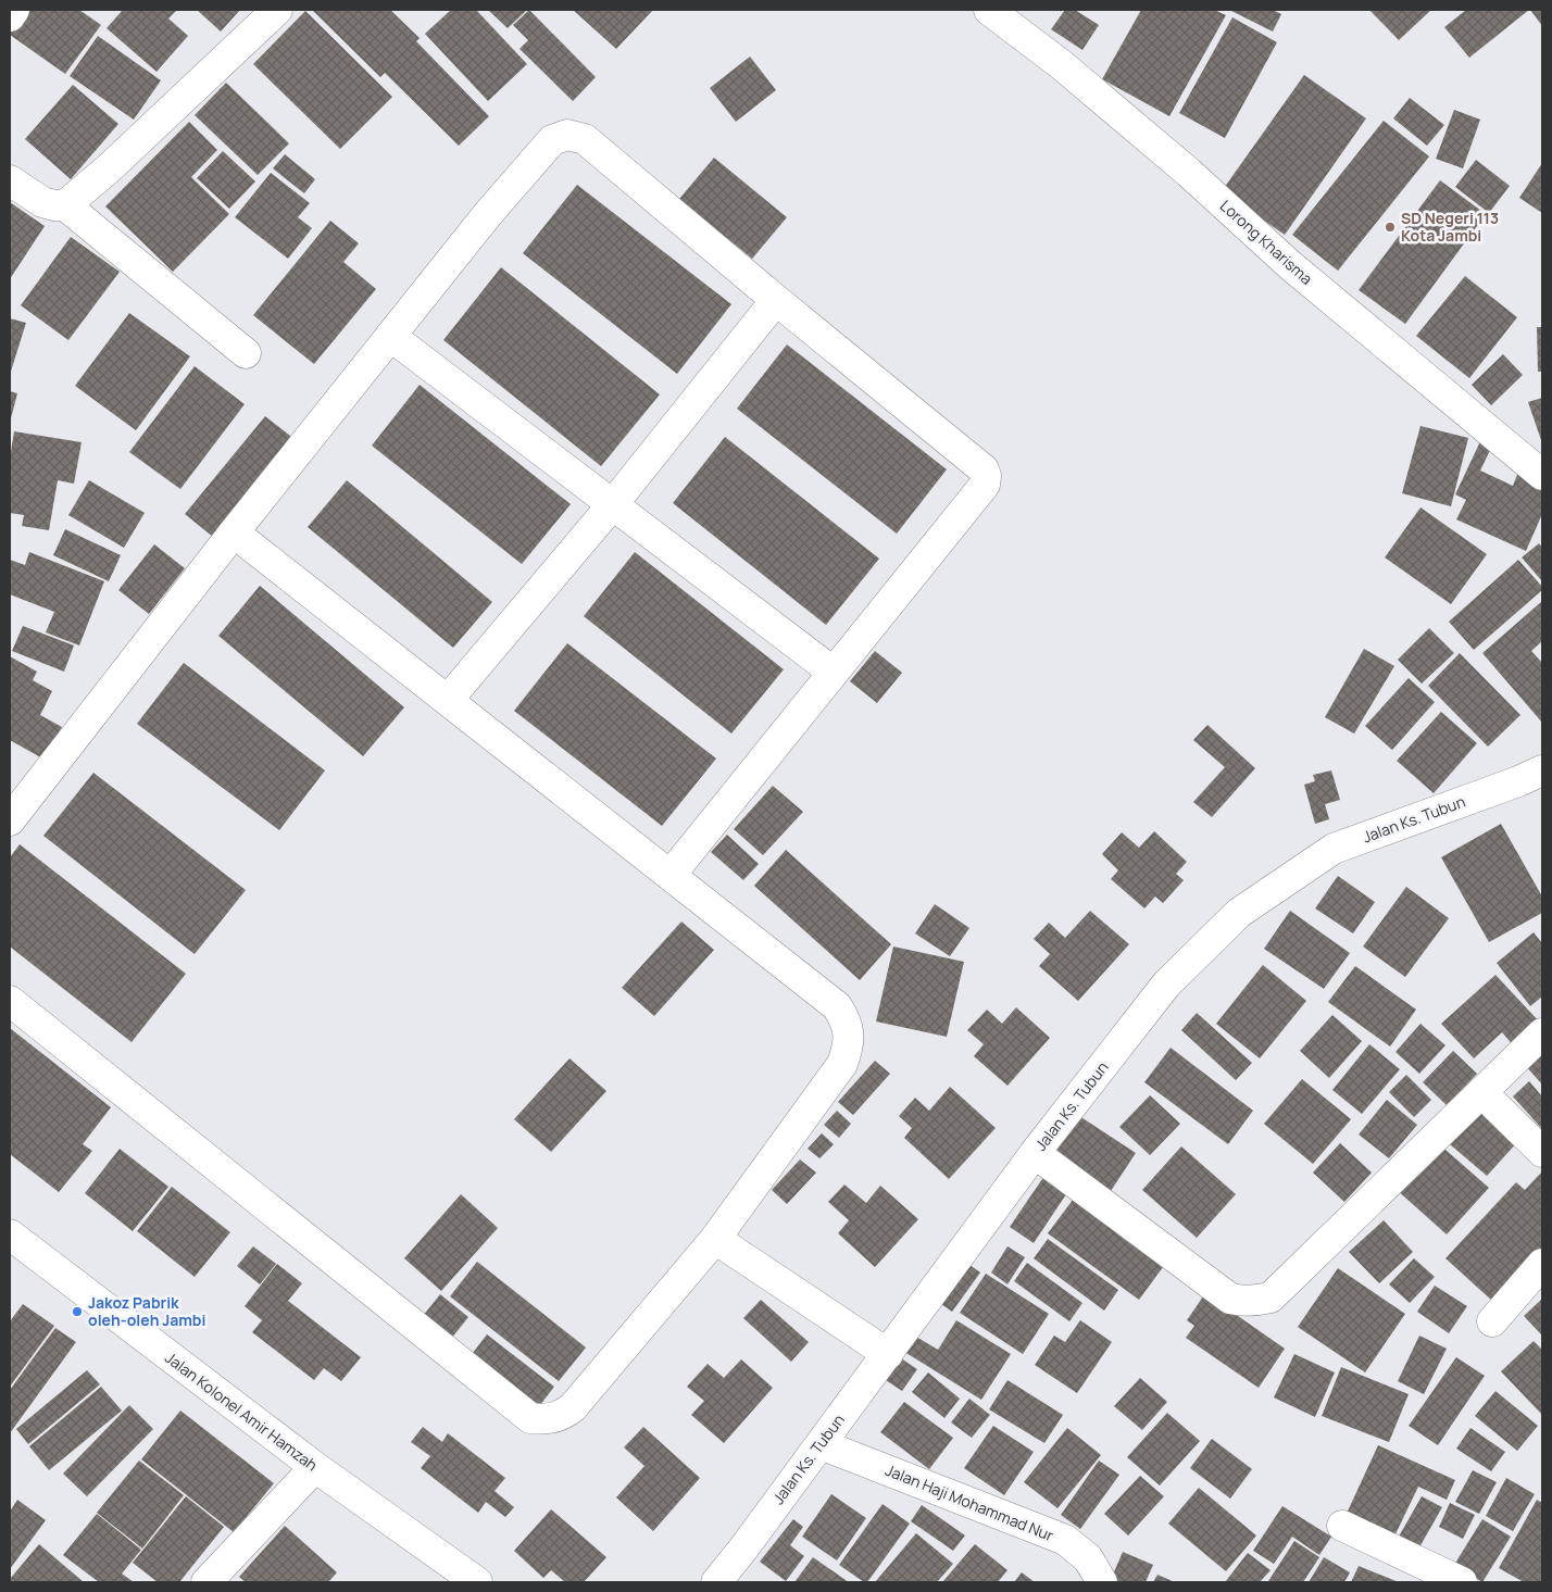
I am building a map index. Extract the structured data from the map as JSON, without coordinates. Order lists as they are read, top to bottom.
{
  "streets": {
    "street": [
      "Lorong Kharisma",
      "Jalan Ks. Tubun",
      "Jalan Kolonel Amir Hamzah",
      "Jalan Haji Mohammad Nur"
    ]
  },
  "crossings": [
    ["Jalan Ks. Tubun", "Jalan Haji Mohammad Nur"]
  ],
  "places": ["SD Negeri 113 Kota Jambi", "Jakoz Pabrik oleh-oleh Jambi"]
}
